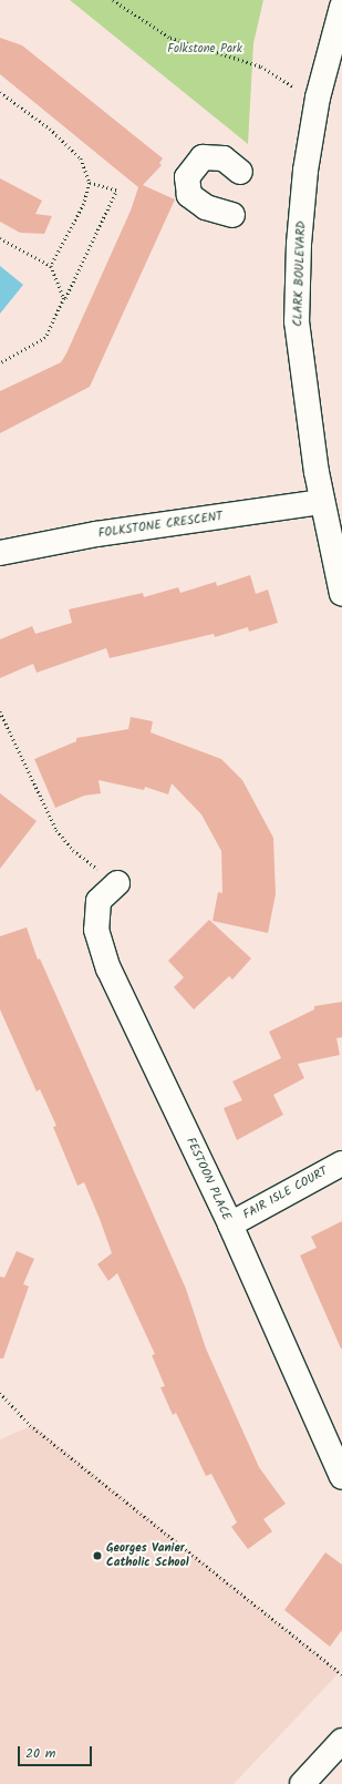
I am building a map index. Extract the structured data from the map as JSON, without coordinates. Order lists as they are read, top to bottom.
{
  "streets": {
    "street": [
      "CLARK BOULEVARD",
      "FOLKSTONE CRESCENT",
      "FESTOON PLACE",
      "FAIR ISLE COURT"
    ]
  },
  "crossings": [
    ["CLARK BOULEVARD", "FOLKSTONE CRESCENT"],
    ["FESTOON PLACE", "FAIR ISLE COURT"]
  ],
  "parks": ["Folkstone Park"],
  "places": ["Georges Vanier Catholic School"],
  "scale_bar": "20 m"
}
